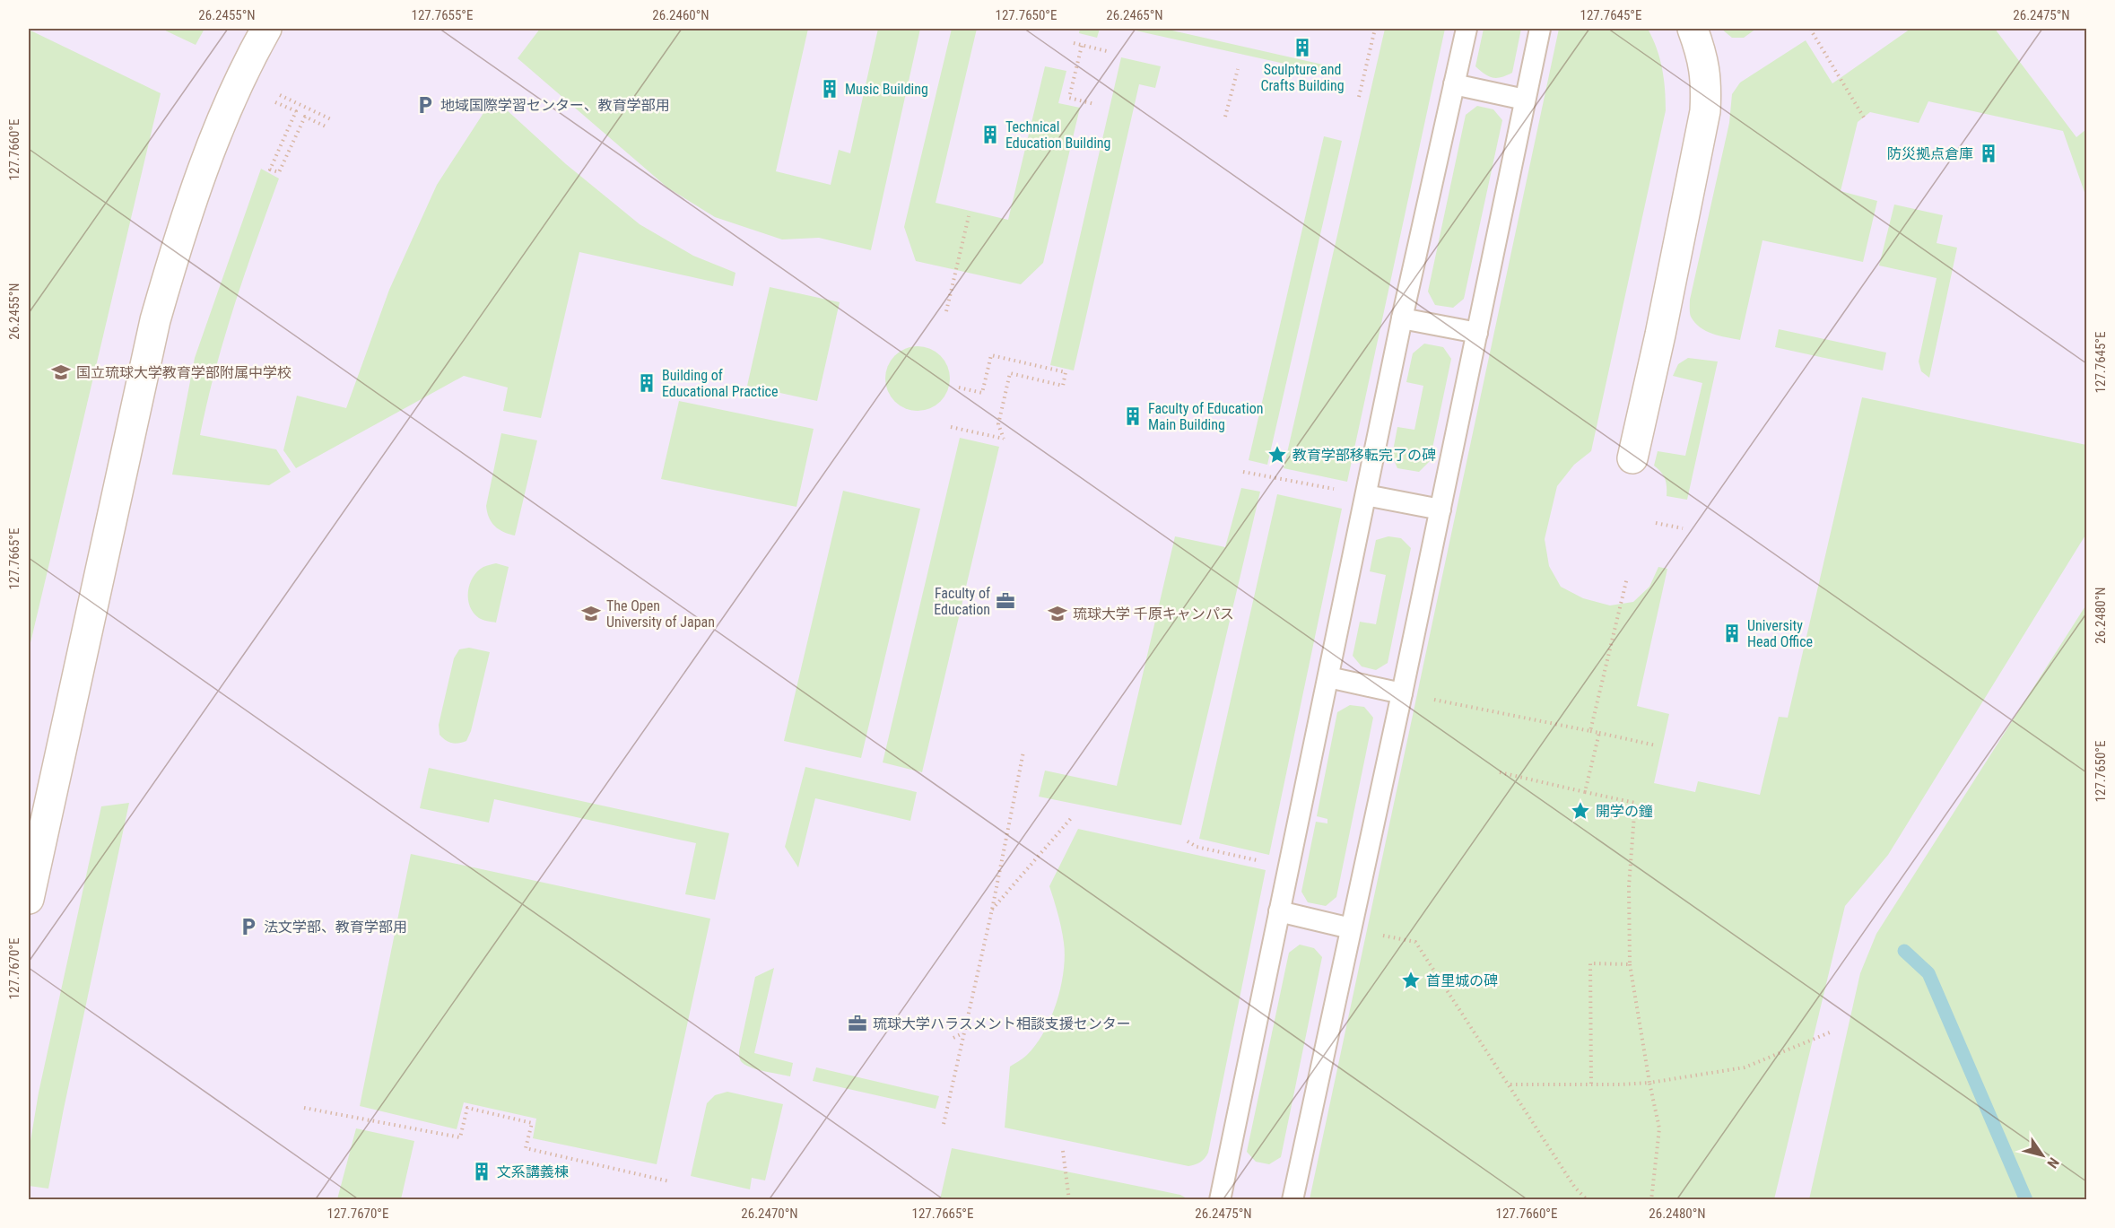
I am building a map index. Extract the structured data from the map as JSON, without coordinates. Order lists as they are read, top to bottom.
{
  "places": {
    "building": [
      "Sculpture and Crafts Building",
      "Music Building",
      "Technical Education Building",
      "防災拠点倉庫",
      "Building of Educational Practice",
      "Faculty of Education Main Building",
      "University Head Office",
      "文系講義棟"
    ],
    "parking": ["地域国際学習センター、教育学部用", "法文学部、教育学部用"],
    "school or university": ["国立琉球大学教育学部附属中学校", "The Open University of Japan", "琉球大学 千原キャンパス"],
    "place": ["教育学部移転完了の碑", "開学の鐘", "首里城の碑"],
    "office": ["Faculty of Education", "琉球大学ハラスメント相談支援センター"]
  },
  "north": "bottom right",
  "coordinates": [
    "26.2455°N",
    "127.7655°E",
    "26.2460°N",
    "127.7650°E",
    "26.2465°N",
    "127.7645°E",
    "26.2475°N",
    "127.7660°E",
    "127.7665°E",
    "26.2480°N",
    "127.7670°E",
    "26.2470°N"
  ]
}
